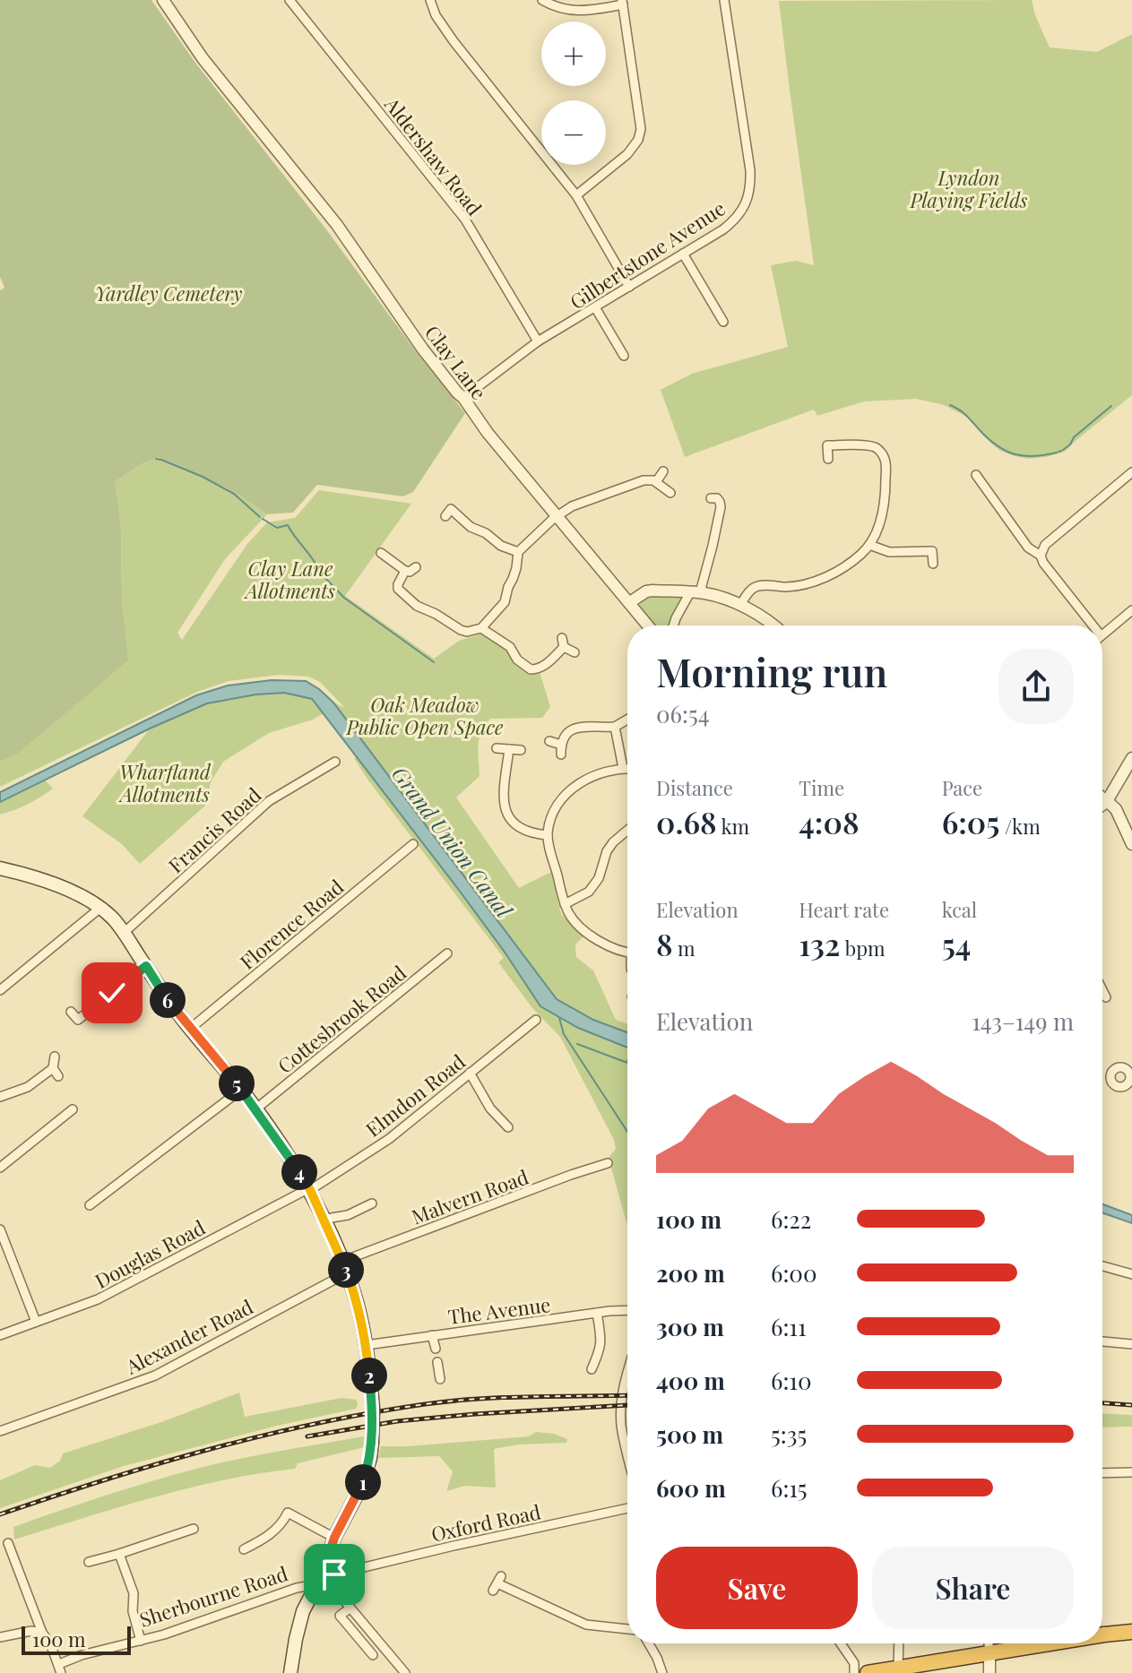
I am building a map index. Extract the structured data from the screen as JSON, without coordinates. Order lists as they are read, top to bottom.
{
  "streets": {
    "street": [
      "Aldershaw Road",
      "Gilbertstone Avenue",
      "Clay Lane",
      "Francis Road",
      "Florence Road",
      "Cottesbrook Road",
      "Elmdon Road",
      "Malvern Road",
      "Douglas Road",
      "The Avenue",
      "Alexander Road",
      "Oxford Road",
      "Sherbourne Road"
    ]
  },
  "crossings": [
    ["Aldershaw Road", "Gilbertstone Avenue"],
    ["Gilbertstone Avenue", "Clay Lane"],
    ["Elmdon Road", "Douglas Road"],
    ["Malvern Road", "Alexander Road"],
    ["Oxford Road", "Sherbourne Road"]
  ],
  "water": ["Grand Union Canal"],
  "parks": [
    "Lyndon Playing Fields",
    "Yardley Cemetery",
    "Clay Lane Allotments",
    "Oak Meadow Public Open Space",
    "Wharfland Allotments"
  ],
  "scale_bar": "100 m",
  "page": {
    "map_buttons": ["+", "−"],
    "heading": ["Morning run", "06:54"],
    "stats": [
      ["Distance", "0.68 km"],
      ["Time", "4:08"],
      ["Pace", "6:05 /km"],
      ["Elevation", "8 m"],
      ["Heart rate", "132 bpm"],
      ["kcal", "54"]
    ],
    "pins": [
      "6",
      "5",
      "4",
      "3",
      "2",
      "1"
    ],
    "chart": ["Elevation", "143–149 m"],
    "list": [
      {
        "name": "100 m",
        "note": "6:22"
      },
      {
        "name": "200 m",
        "note": "6:00"
      },
      {
        "name": "300 m",
        "note": "6:11"
      },
      {
        "name": "400 m",
        "note": "6:10"
      },
      {
        "name": "500 m",
        "note": "5:35"
      },
      {
        "name": "600 m",
        "note": "6:15"
      }
    ],
    "buttons": ["Save", "Share"],
    "scale": "100 m"
  }
}
